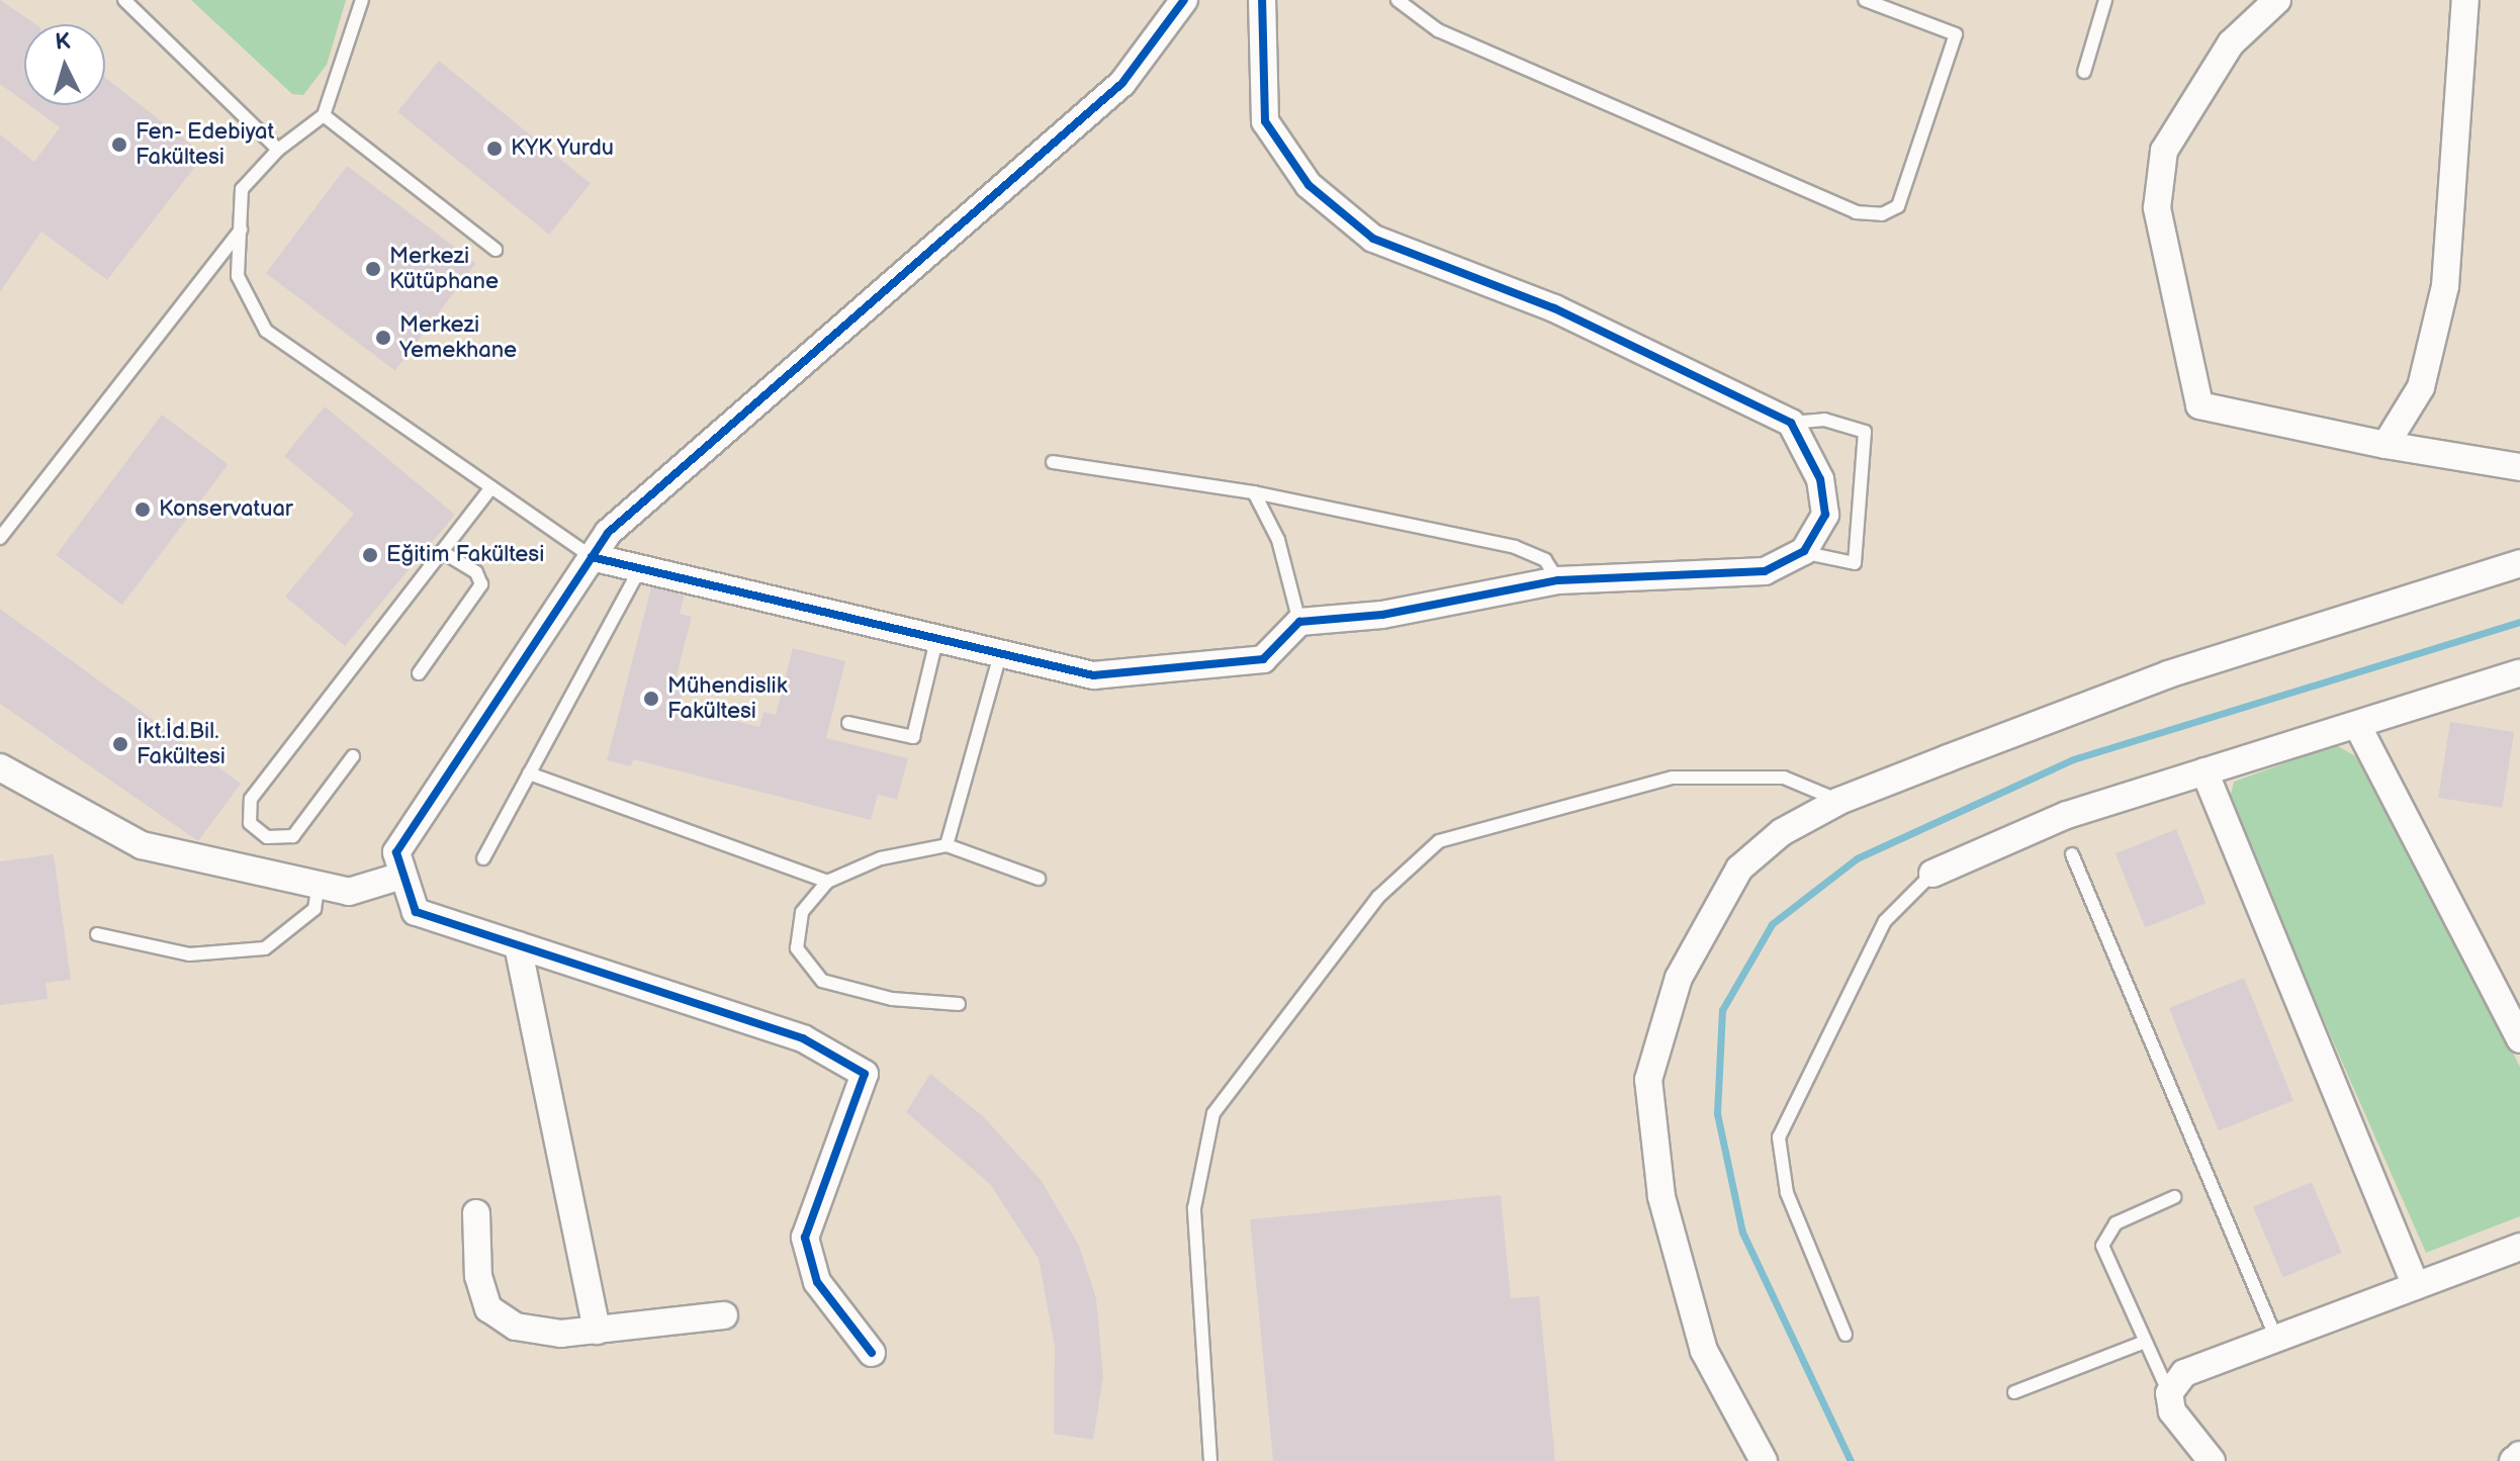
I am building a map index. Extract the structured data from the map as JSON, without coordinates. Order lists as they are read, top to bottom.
{
  "places": [
    "Fen- Edebiyat Fakültesi",
    "KYK Yurdu",
    "Merkezi Kütüphane",
    "Merkezi Yemekhane",
    "Konservatuar",
    "Eğitim Fakültesi",
    "Mühendislik Fakültesi",
    "İkt.İd.Bil. Fakültesi"
  ],
  "north": "top"
}
